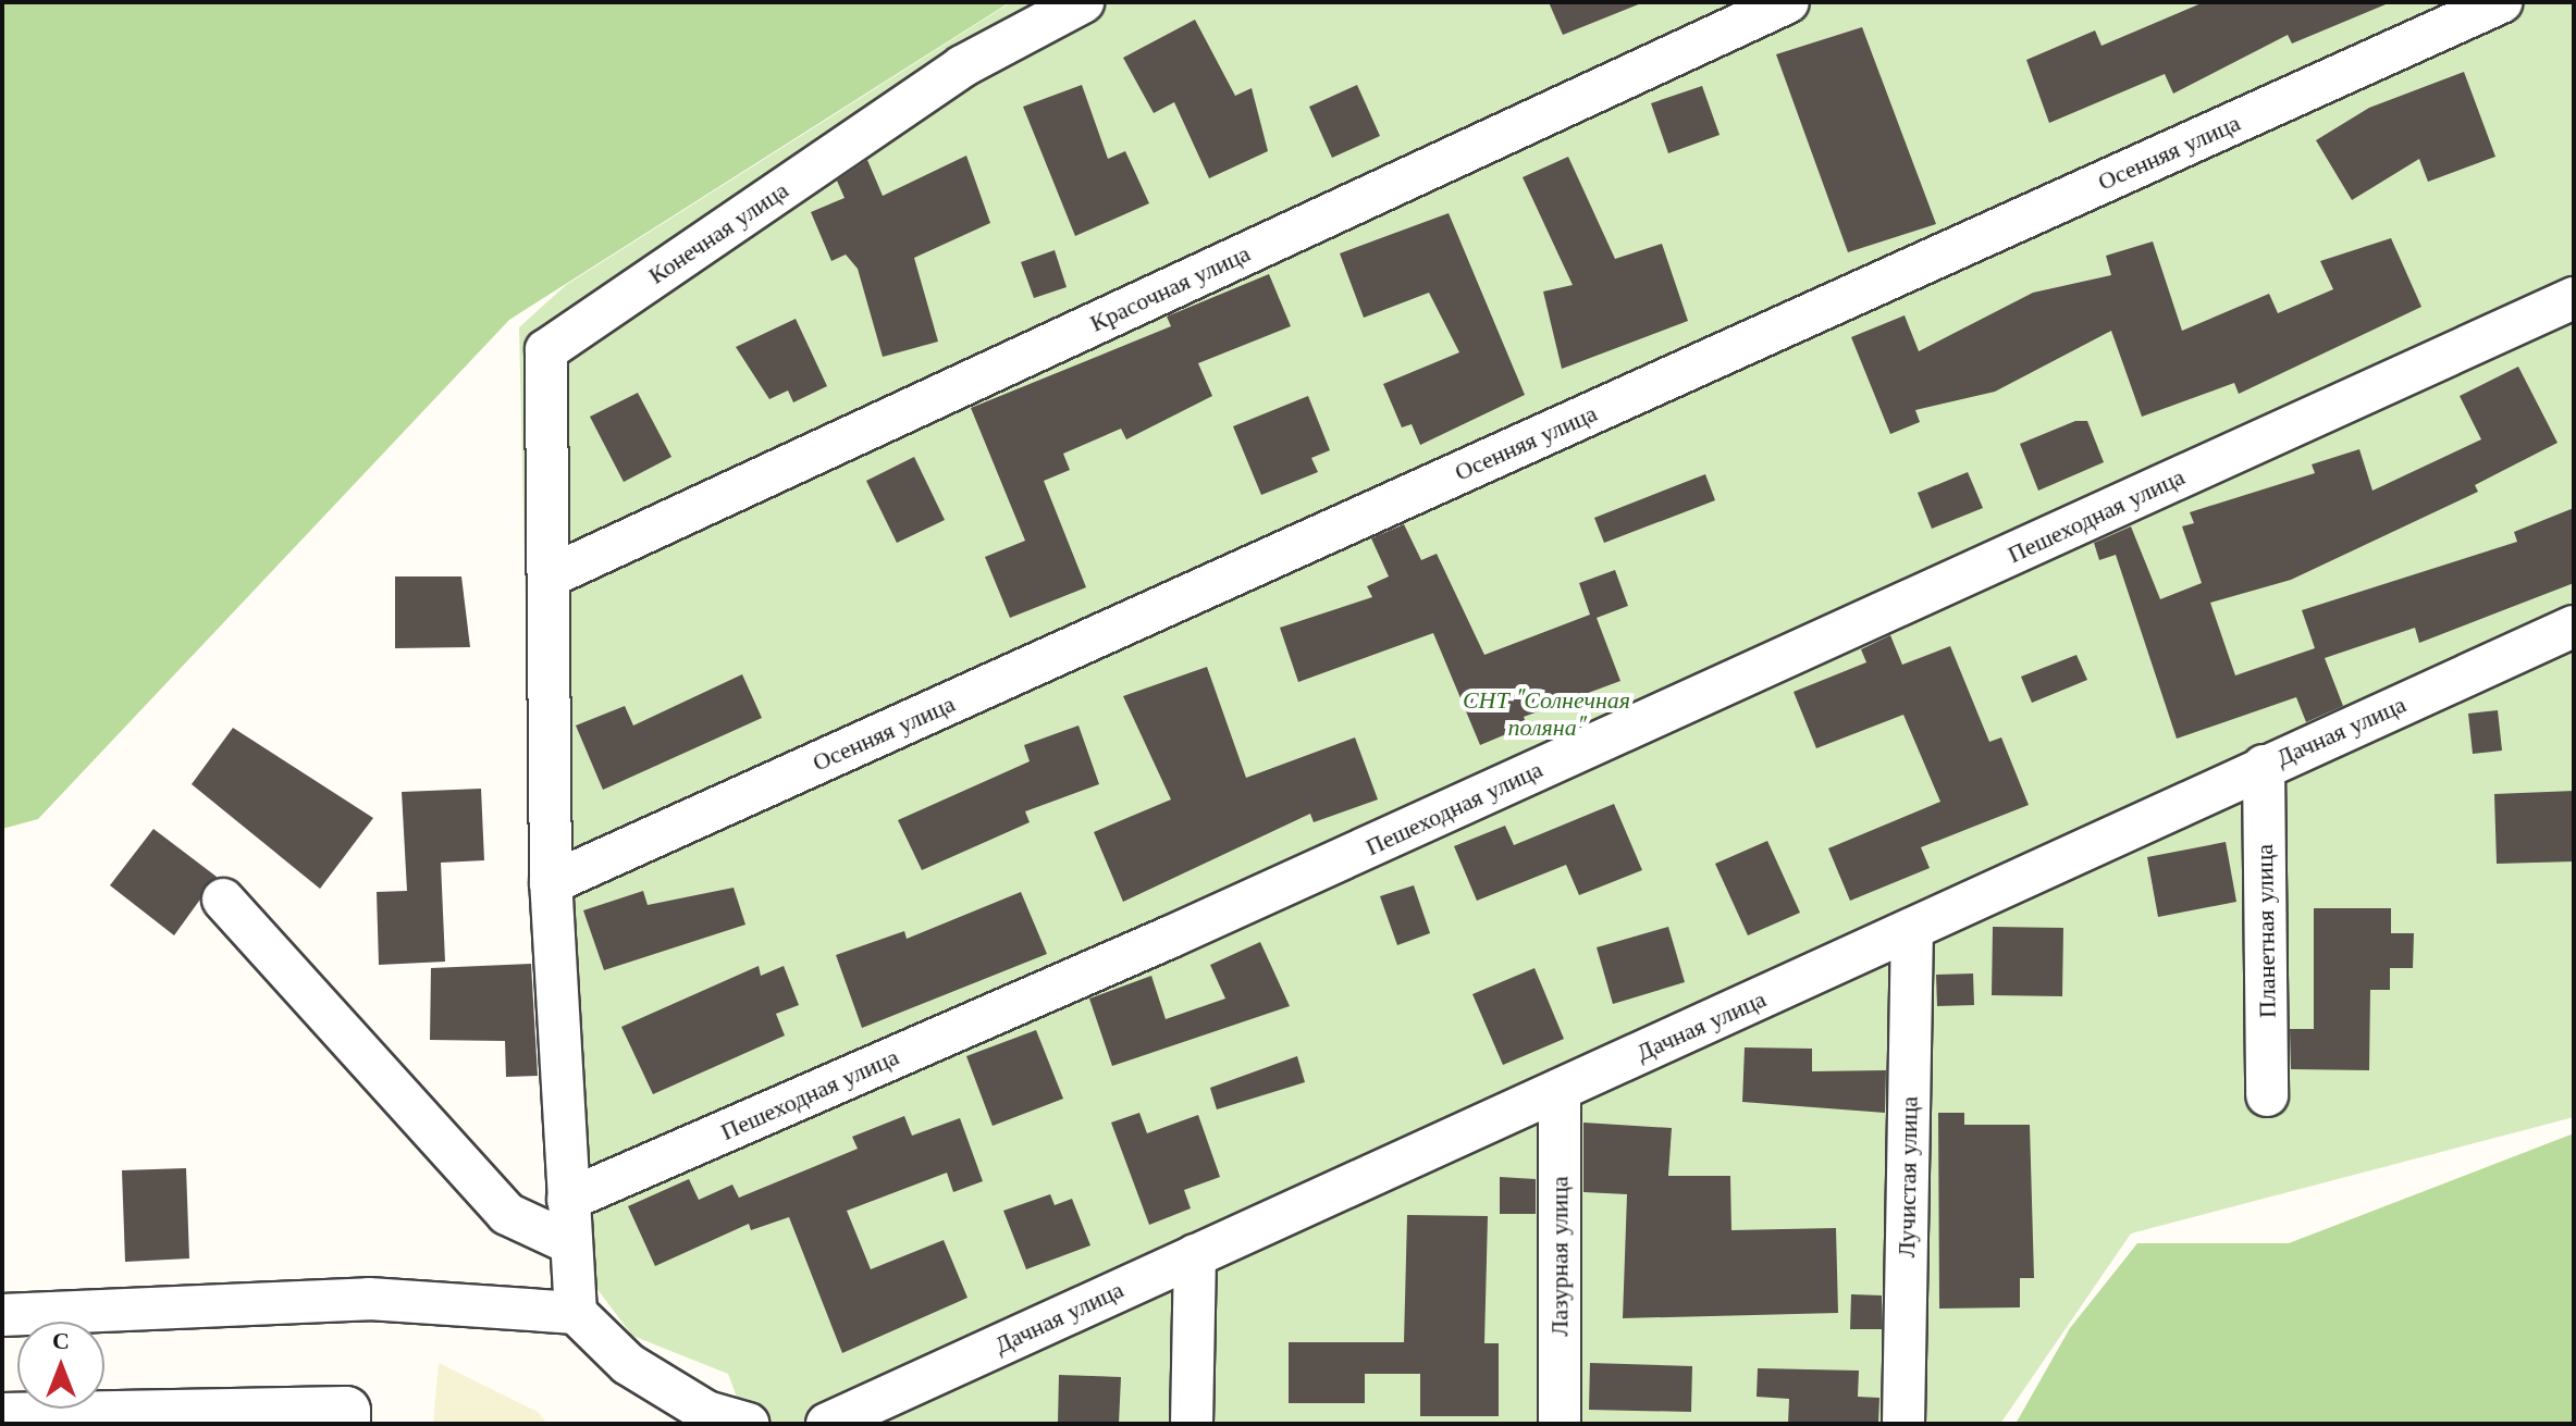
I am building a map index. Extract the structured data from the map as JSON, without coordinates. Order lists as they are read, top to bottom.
{
  "streets": {
    "street": [
      "Осенняя улица",
      "Конечная улица",
      "Красочная улица",
      "Пешеходная улица",
      "Дачная улица",
      "Планетная улица",
      "Лучистая улица",
      "Лазурная улица"
    ]
  },
  "crossings": [
    ["Конечная улица", "Красочная улица"],
    ["Дачная улица", "Планетная улица"],
    ["Дачная улица", "Лучистая улица"],
    ["Дачная улица", "Лазурная улица"]
  ],
  "parks": ["СНТ \"Солнечная поляна\""],
  "north": "top"
}
